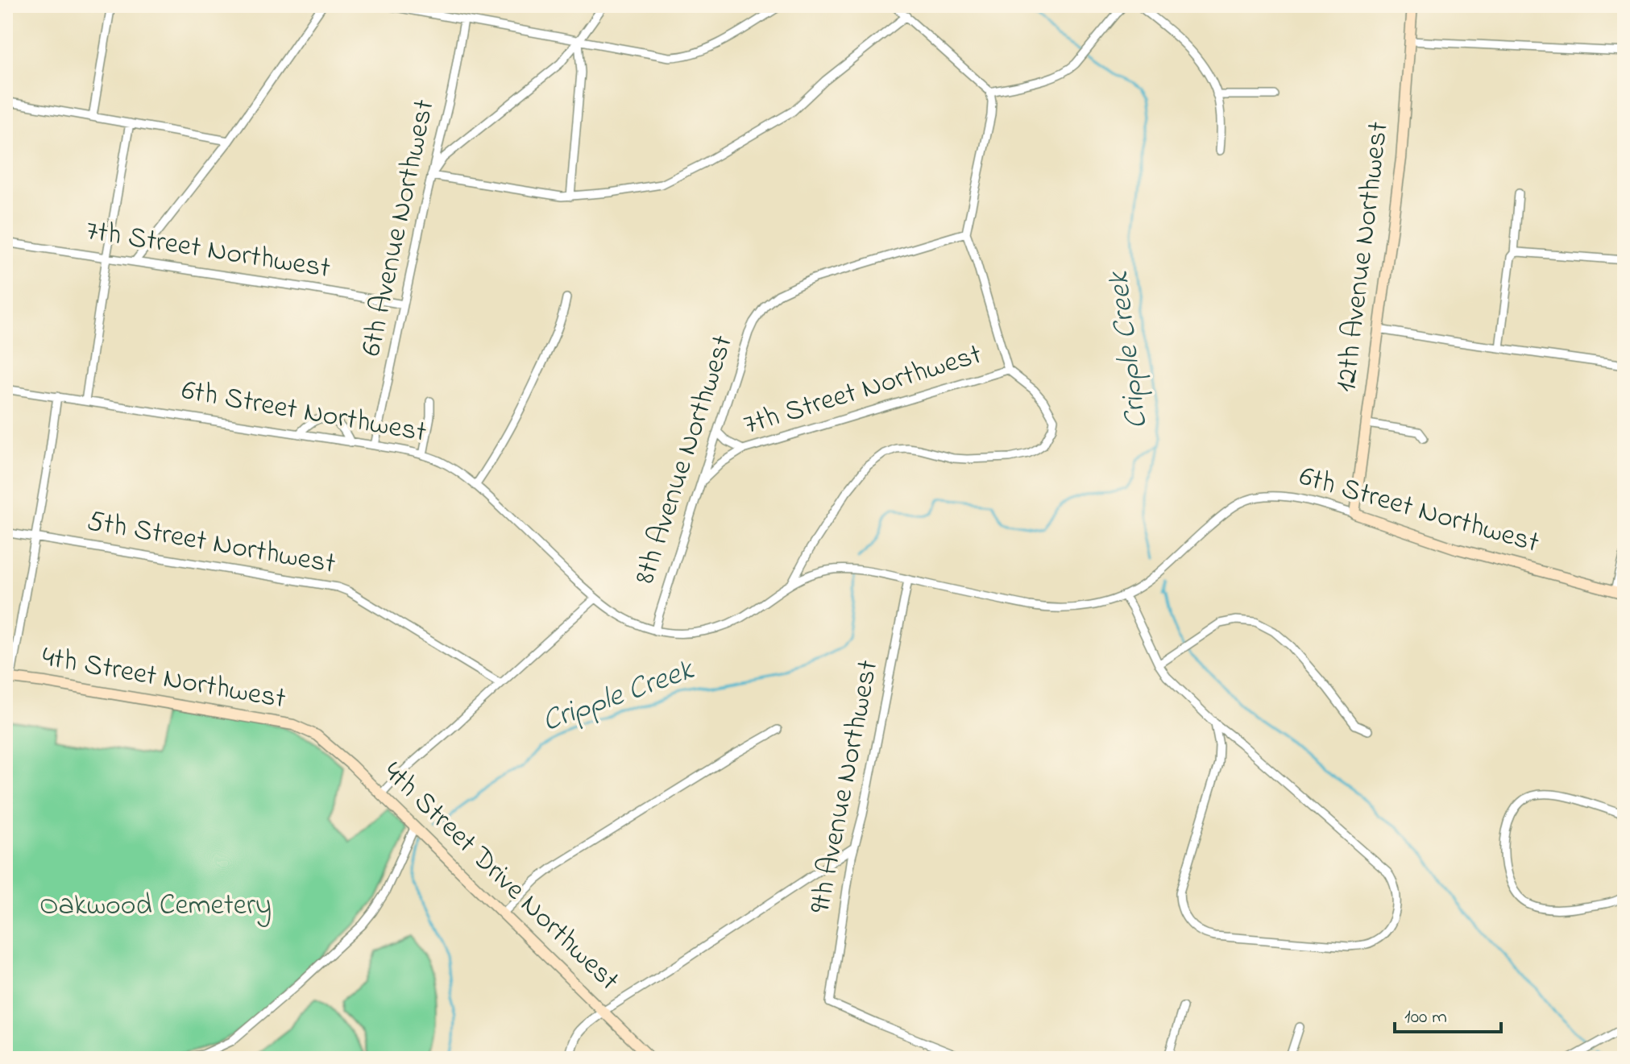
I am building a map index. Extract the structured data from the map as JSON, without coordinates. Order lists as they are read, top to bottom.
{
  "streets": {
    "main road": [
      "12th Avenue Northwest",
      "6th Street Northwest",
      "4th Street Northwest",
      "4th Street Drive Northwest"
    ],
    "street": [
      "6th Avenue Northwest",
      "7th Street Northwest",
      "8th Avenue Northwest",
      "5th Street Northwest",
      "9th Avenue Northwest"
    ]
  },
  "crossings": [
    ["6th Avenue Northwest", "7th Street Northwest"],
    ["6th Avenue Northwest", "6th Street Northwest"],
    ["7th Street Northwest", "8th Avenue Northwest"],
    ["12th Avenue Northwest", "6th Street Northwest"],
    ["6th Street Northwest", "8th Avenue Northwest"],
    ["6th Street Northwest", "9th Avenue Northwest"],
    ["4th Street Northwest", "4th Street Drive Northwest"]
  ],
  "water": ["Cripple Creek"],
  "parks": ["Oakwood Cemetery"],
  "scale_bar": "100 m"
}
